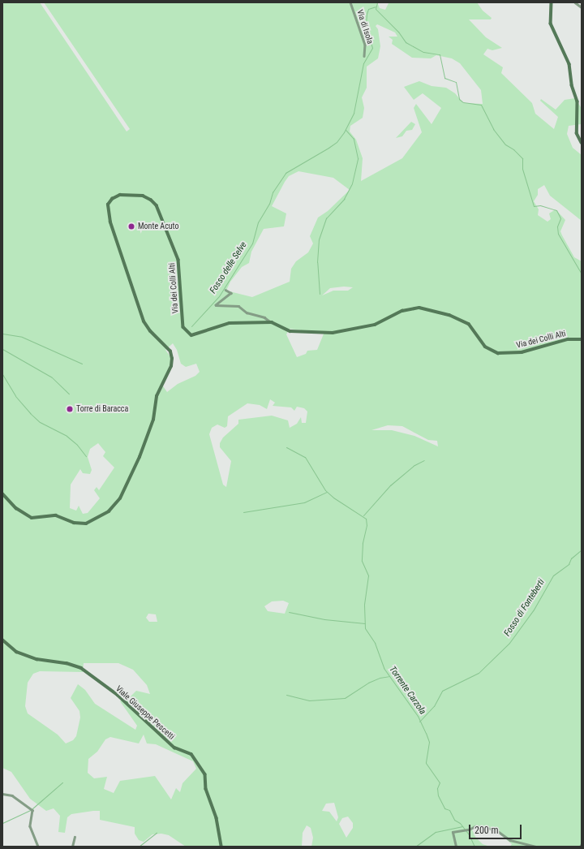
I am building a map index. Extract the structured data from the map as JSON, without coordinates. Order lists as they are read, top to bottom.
{
  "streets": {
    "street": ["Via di Isola", "Via dei Colli Alti", "Viale Giuseppe Pescetti"]
  },
  "water": ["Fosso delle Selve", "Fosso di Fonteberti", "Torrente Carzola"],
  "places": ["Monte Acuto", "Torre di Baracca"],
  "scale_bar": "200 m"
}
